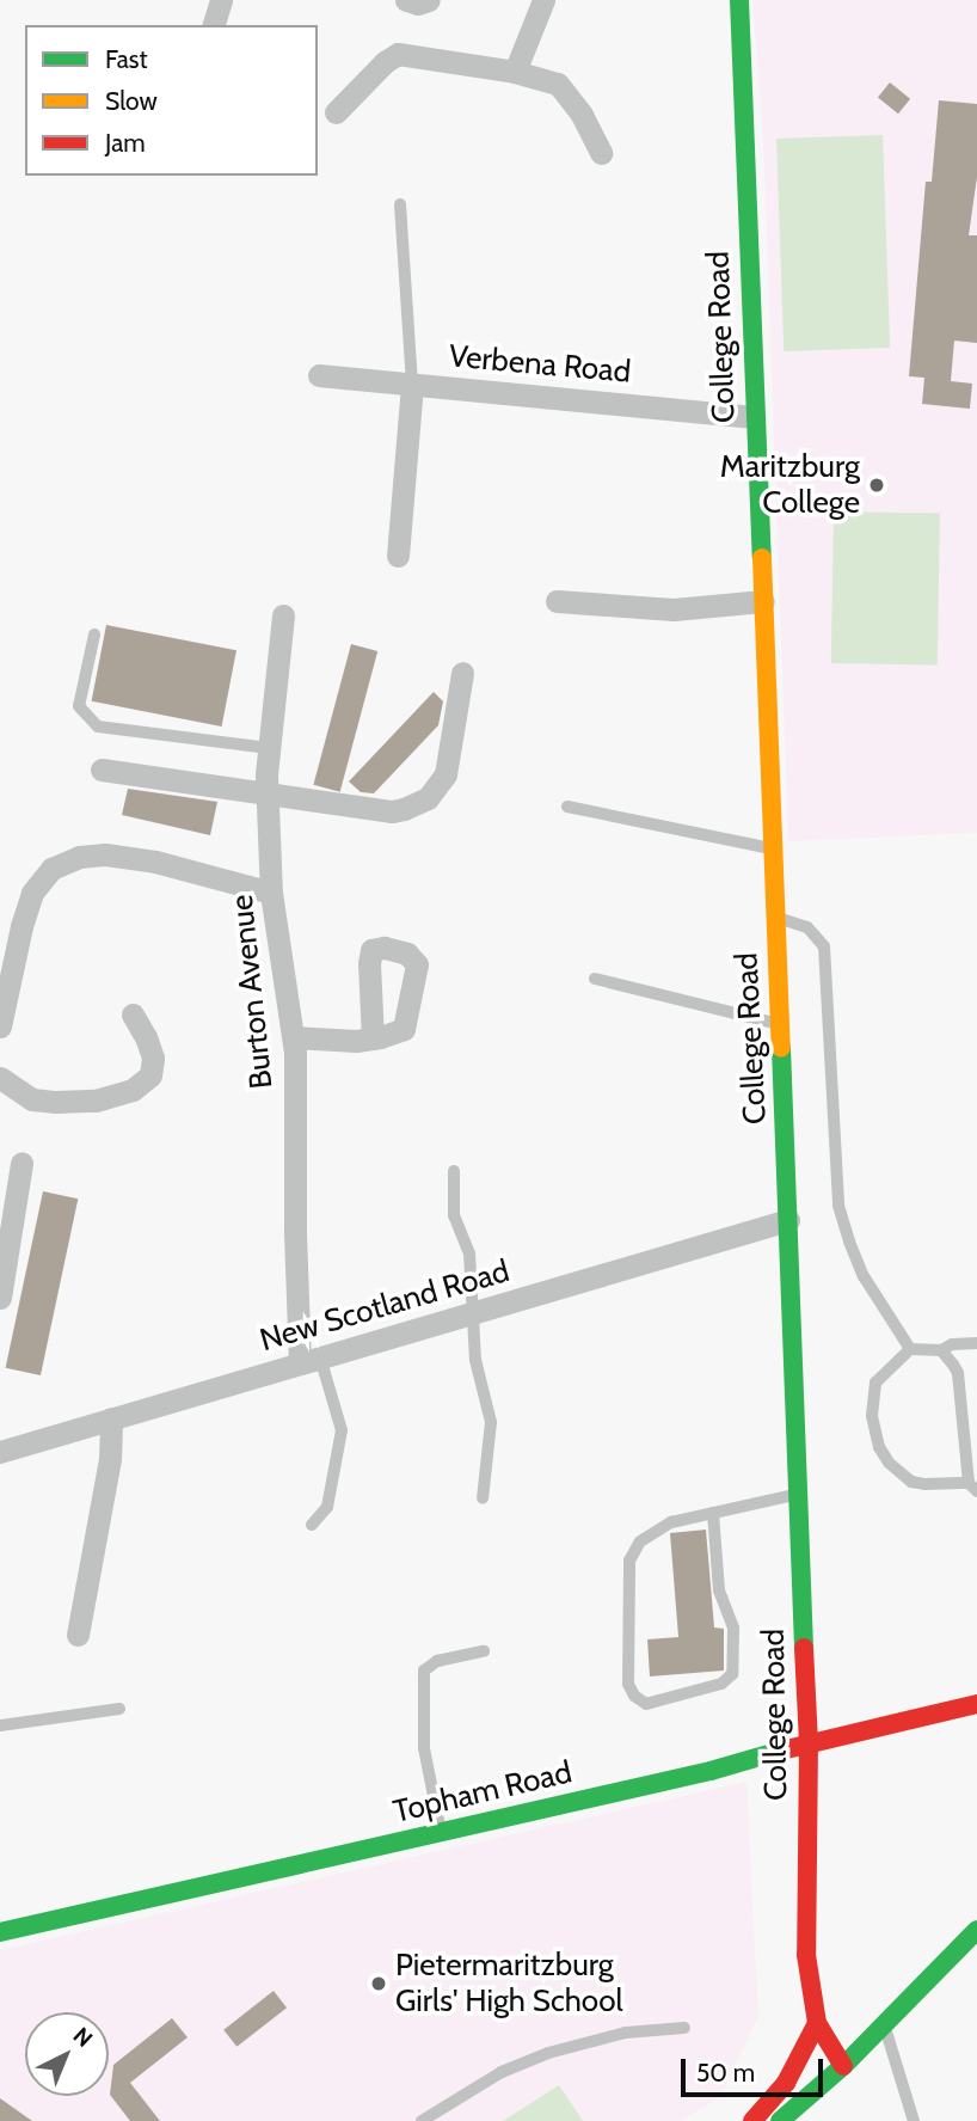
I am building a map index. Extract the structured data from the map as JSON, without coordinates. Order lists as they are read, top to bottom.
{
  "streets": {
    "street": [
      "College Road",
      "Verbena Road",
      "Burton Avenue",
      "New Scotland Road",
      "Topham Road"
    ]
  },
  "crossings": [
    ["College Road", "Verbena Road"],
    ["College Road", "New Scotland Road"],
    ["College Road", "Topham Road"],
    ["Burton Avenue", "New Scotland Road"]
  ],
  "places": ["Maritzburg College", "Pietermaritzburg Girls' High School"],
  "legend": ["Fast", "Slow", "Jam"],
  "scale_bar": "50 m",
  "north": "top right"
}
